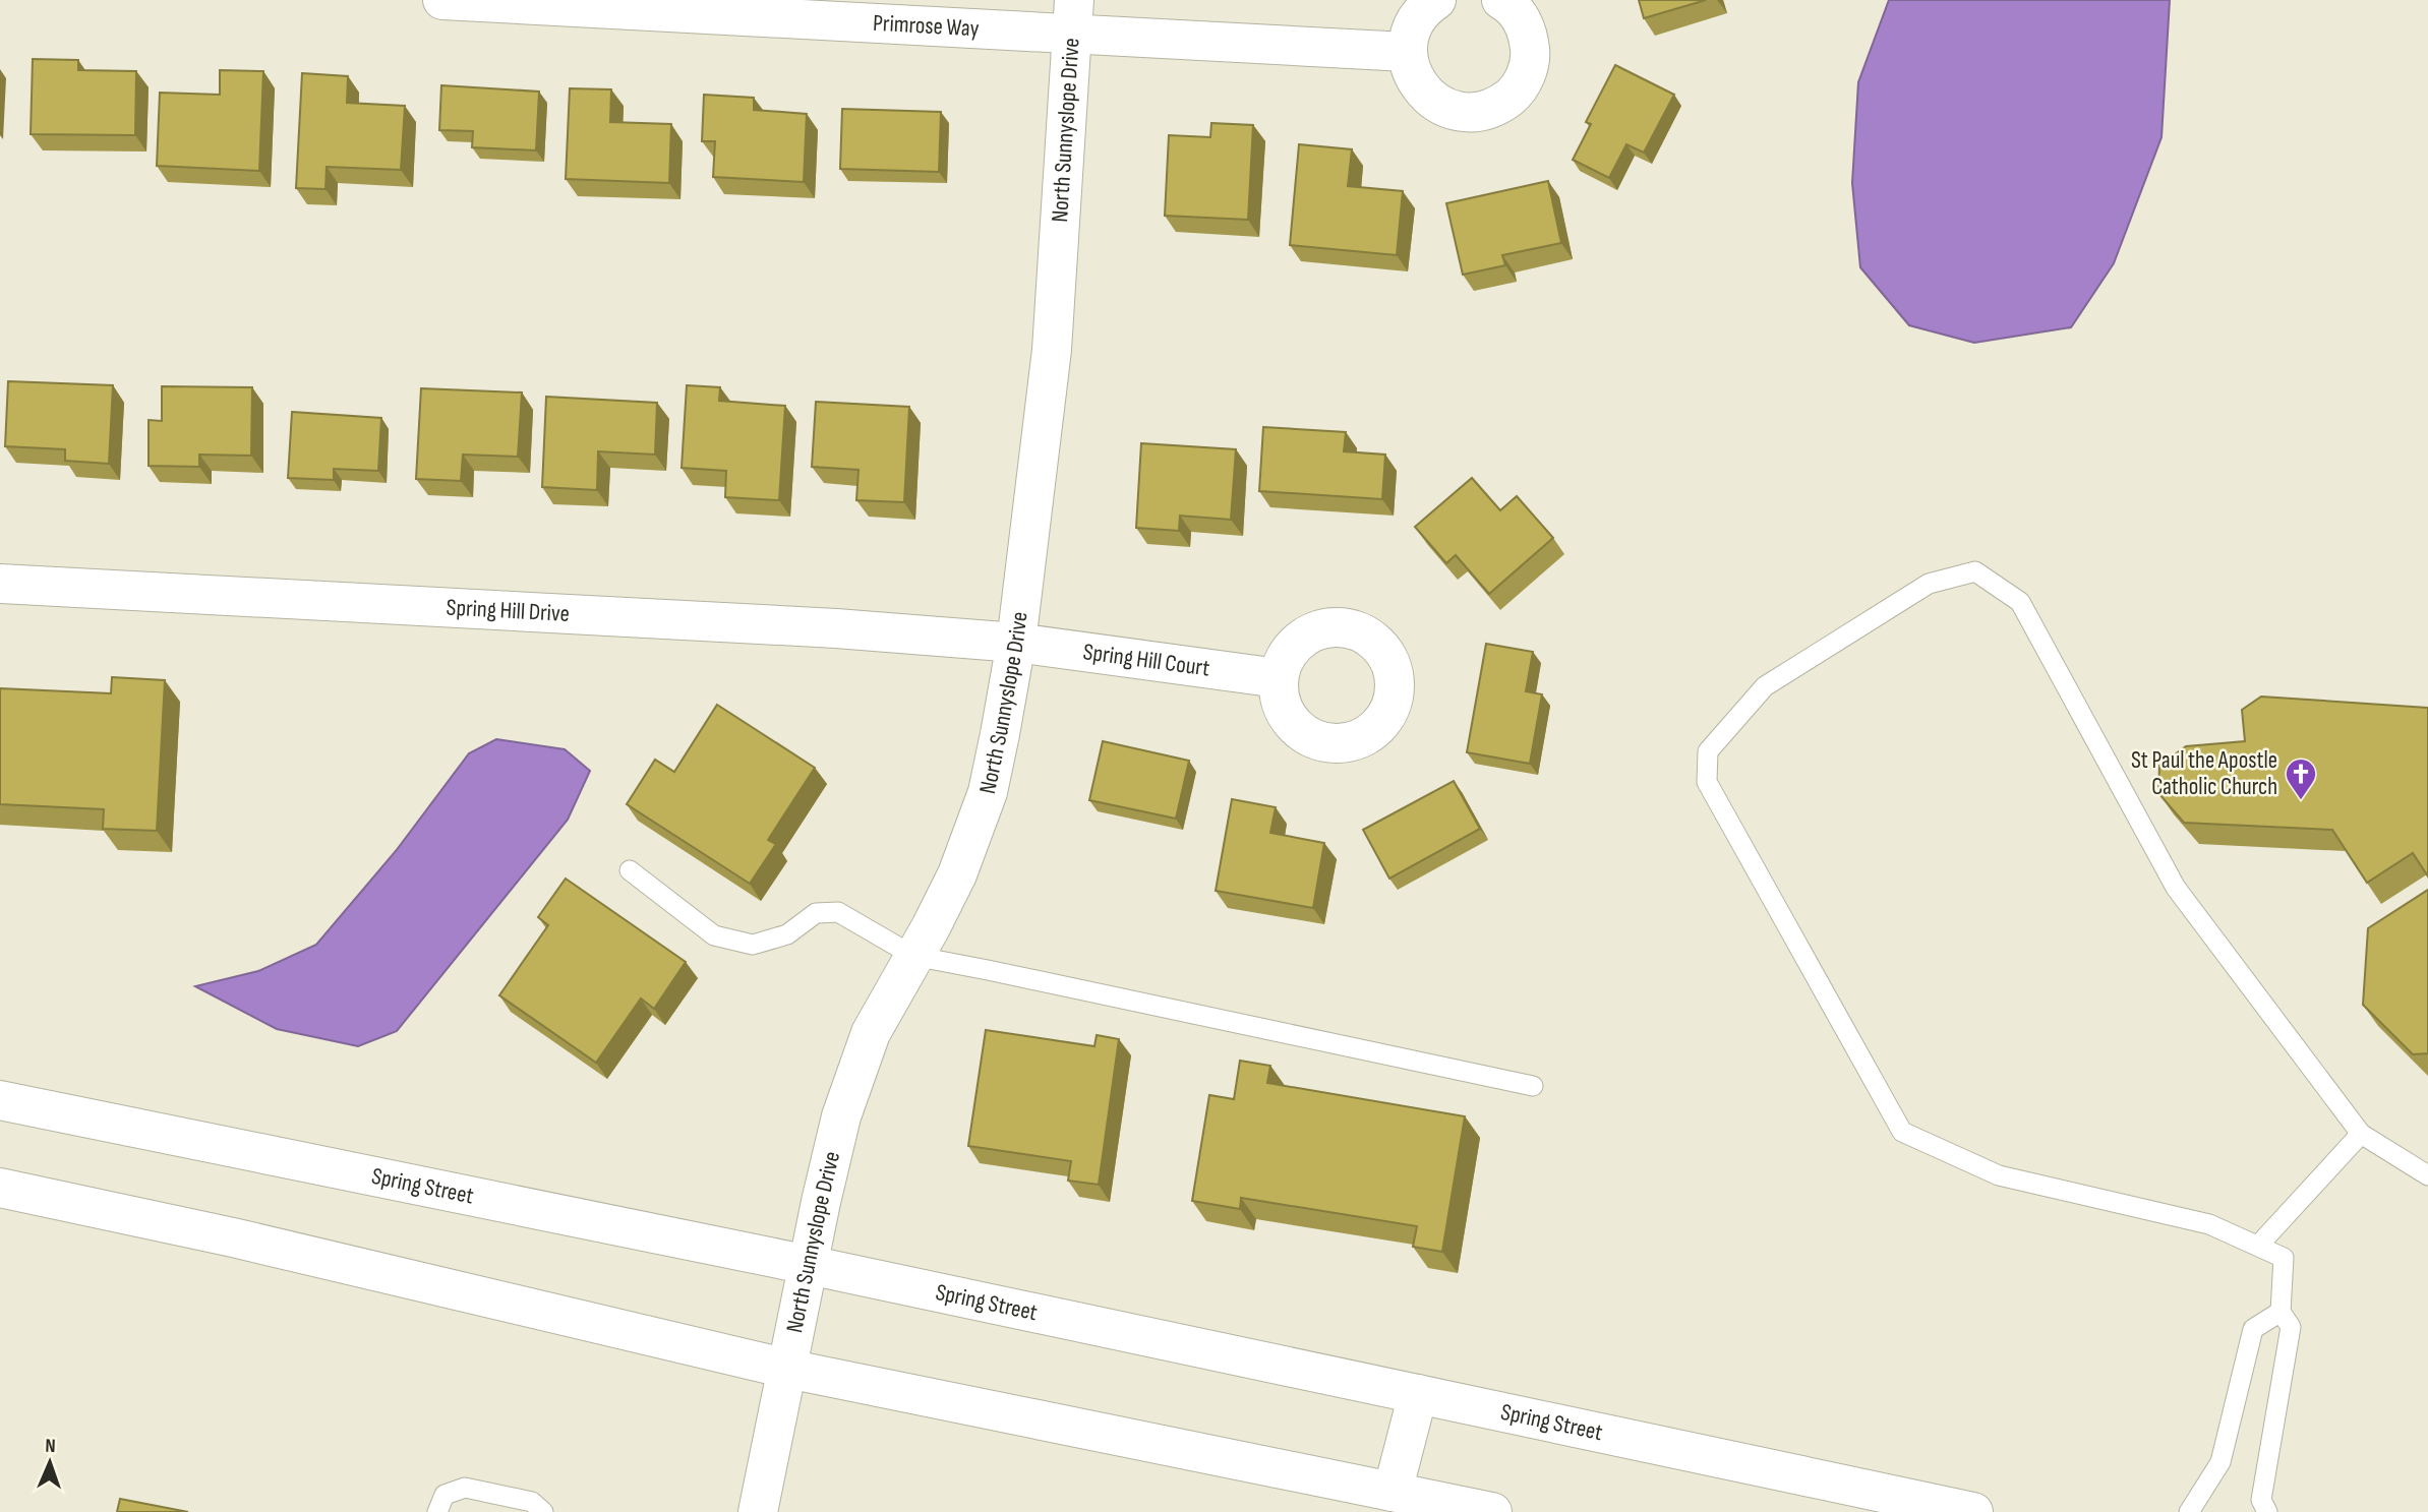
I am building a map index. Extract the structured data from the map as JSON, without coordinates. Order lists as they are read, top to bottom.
{
  "streets": {
    "street": [
      "Primrose Way",
      "North Sunnyslope Drive",
      "Spring Hill Drive",
      "Spring Hill Court",
      "Spring Street"
    ]
  },
  "crossings": [
    ["Primrose Way", "North Sunnyslope Drive"],
    ["North Sunnyslope Drive", "Spring Hill Drive"],
    ["North Sunnyslope Drive", "Spring Hill Court"],
    ["North Sunnyslope Drive", "Spring Street"],
    ["Spring Hill Drive", "Spring Hill Court"]
  ],
  "places": {
    "church": ["St Paul the Apostle Catholic Church"]
  },
  "north": "top"
}
